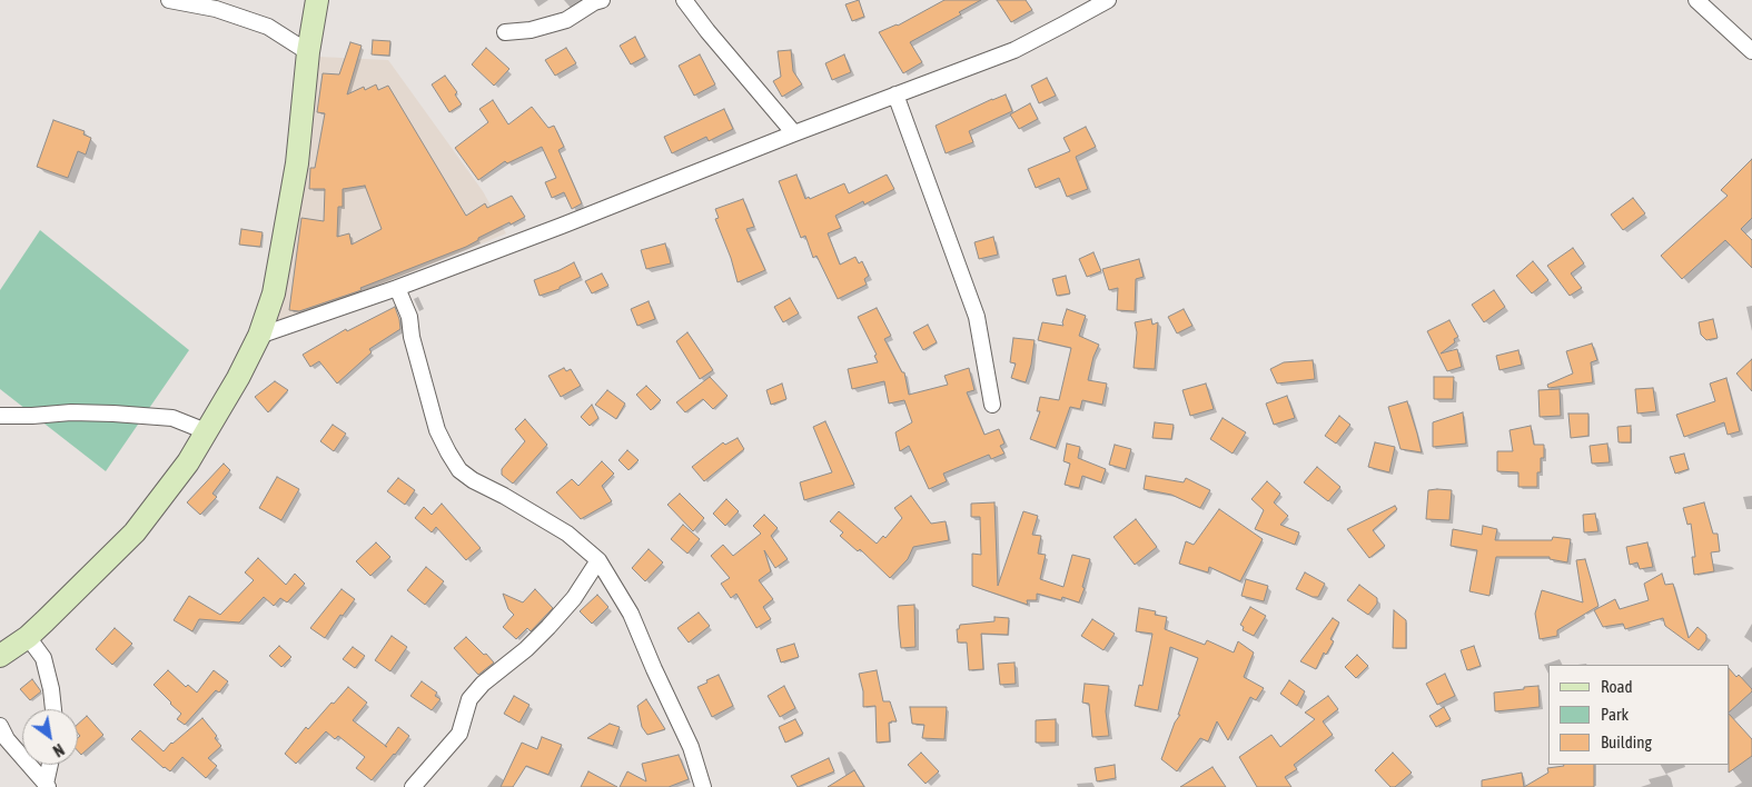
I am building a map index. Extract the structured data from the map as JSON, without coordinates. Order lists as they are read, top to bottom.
{
  "legend": ["Road", "Park", "Building"],
  "north": "bottom right"
}
